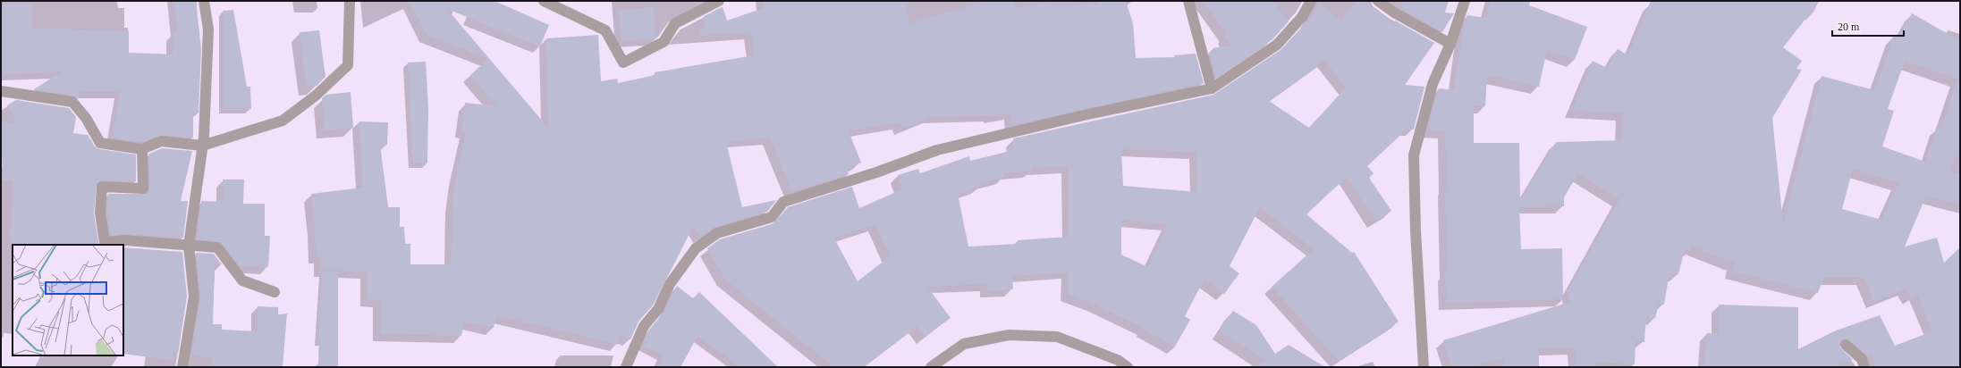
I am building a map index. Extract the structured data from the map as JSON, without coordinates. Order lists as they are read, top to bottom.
{
  "scale_bar": "20 m"
}
